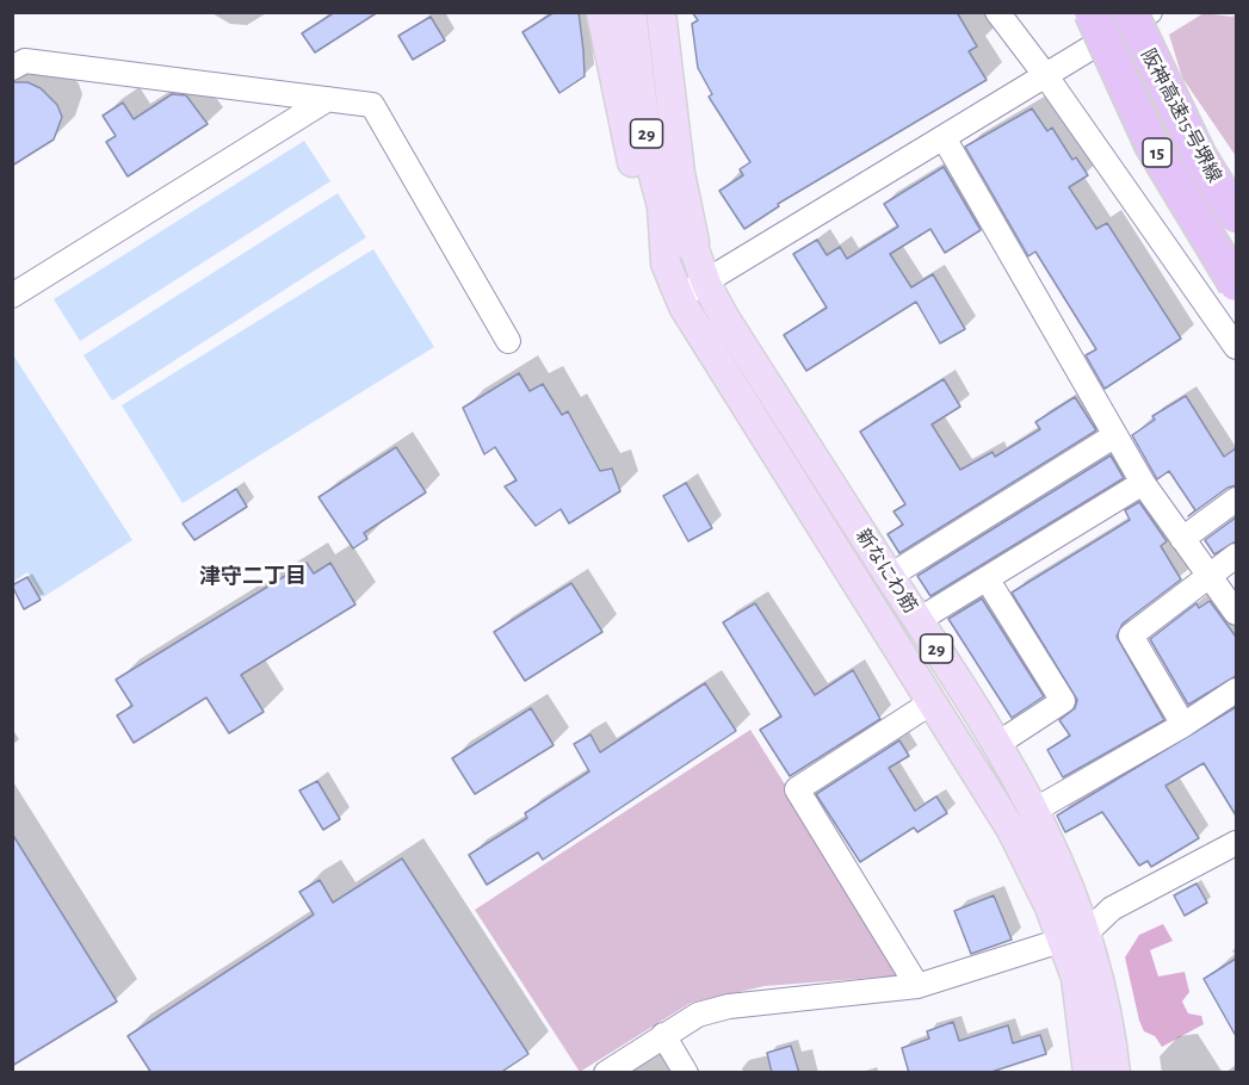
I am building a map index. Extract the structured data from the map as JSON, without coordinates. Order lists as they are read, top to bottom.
{
  "streets": {
    "highway": ["阪神高速15号堺線", "15"],
    "main road": ["29", "新なにわ筋"]
  },
  "districts": ["津守二丁目"]
}
